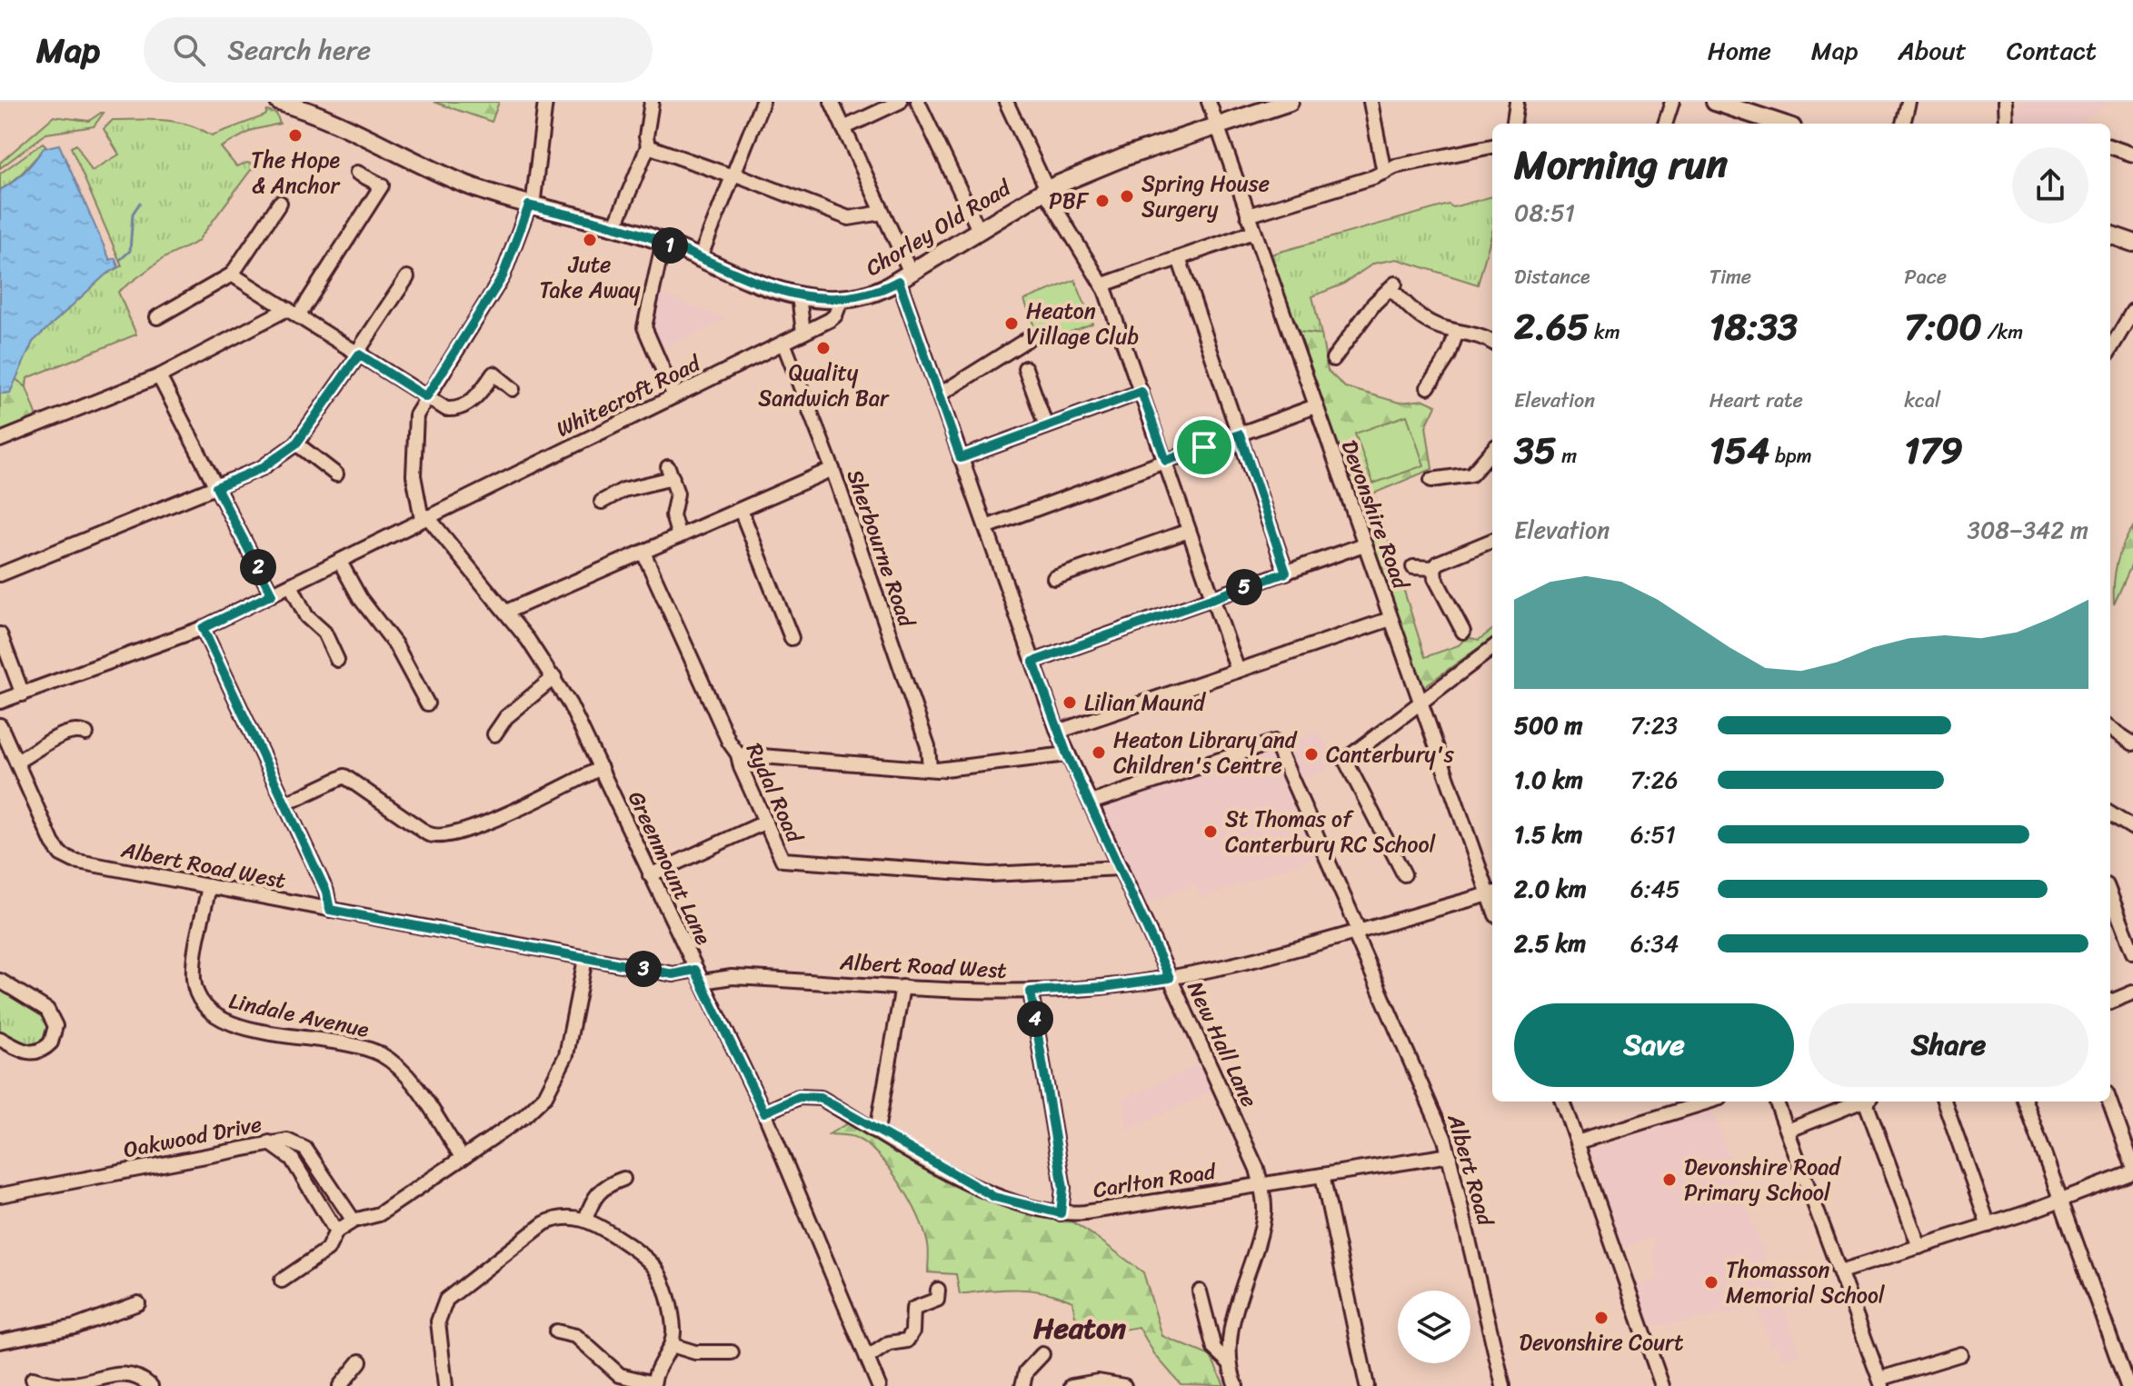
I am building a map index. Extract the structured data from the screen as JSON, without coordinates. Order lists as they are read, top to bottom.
{
  "streets": {
    "main road": ["Chorley Old Road"],
    "street": [
      "Whitecroft Road",
      "Devonshire Road",
      "Sherbourne Road",
      "Rydal Road",
      "Albert Road West",
      "Greenmount Lane",
      "Lindale Avenue",
      "New Hall Lane",
      "Oakwood Drive",
      "Albert Road",
      "Carlton Road"
    ]
  },
  "crossings": [
    ["Chorley Old Road", "Whitecroft Road"],
    ["Chorley Old Road", "Devonshire Road"],
    ["Chorley Old Road", "New Hall Lane"],
    ["Whitecroft Road", "Sherbourne Road"],
    ["Whitecroft Road", "Greenmount Lane"],
    ["Devonshire Road", "Albert Road West"],
    ["Rydal Road", "New Hall Lane"],
    ["Albert Road West", "Greenmount Lane"],
    ["Albert Road West", "Lindale Avenue"],
    ["Albert Road West", "New Hall Lane"],
    ["Albert Road West", "Albert Road"],
    ["Greenmount Lane", "Carlton Road"],
    ["New Hall Lane", "Albert Road"],
    ["New Hall Lane", "Carlton Road"],
    ["Albert Road", "Carlton Road"]
  ],
  "districts": ["Heaton"],
  "places": [
    "The Hope & Anchor",
    "Spring House Surgery",
    "PBF",
    "Jute Take Away",
    "Heaton Village Club",
    "Quality Sandwich Bar",
    "Lilian Maund",
    "Heaton Library and Children's Centre",
    "Canterbury's",
    "St Thomas of Canterbury RC School",
    "Devonshire Road Primary School",
    "Thomasson Memorial School",
    "Devonshire Court"
  ],
  "page": {
    "header": "Map",
    "search": "Search here",
    "nav": [
      "Home",
      "Map",
      "About",
      "Contact"
    ],
    "heading": ["Morning run", "08:51"],
    "pins": [
      "1",
      "2",
      "5",
      "3",
      "4"
    ],
    "stats": [
      ["Distance", "2.65 km"],
      ["Time", "18:33"],
      ["Pace", "7:00 /km"],
      ["Elevation", "35 m"],
      ["Heart rate", "154 bpm"],
      ["kcal", "179"]
    ],
    "chart": ["Elevation", "308–342 m"],
    "list": [
      {
        "name": "500 m",
        "note": "7:23"
      },
      {
        "name": "1.0 km",
        "note": "7:26"
      },
      {
        "name": "1.5 km",
        "note": "6:51"
      },
      {
        "name": "2.0 km",
        "note": "6:45"
      },
      {
        "name": "2.5 km",
        "note": "6:34"
      }
    ],
    "buttons": ["Save", "Share"]
  }
}
